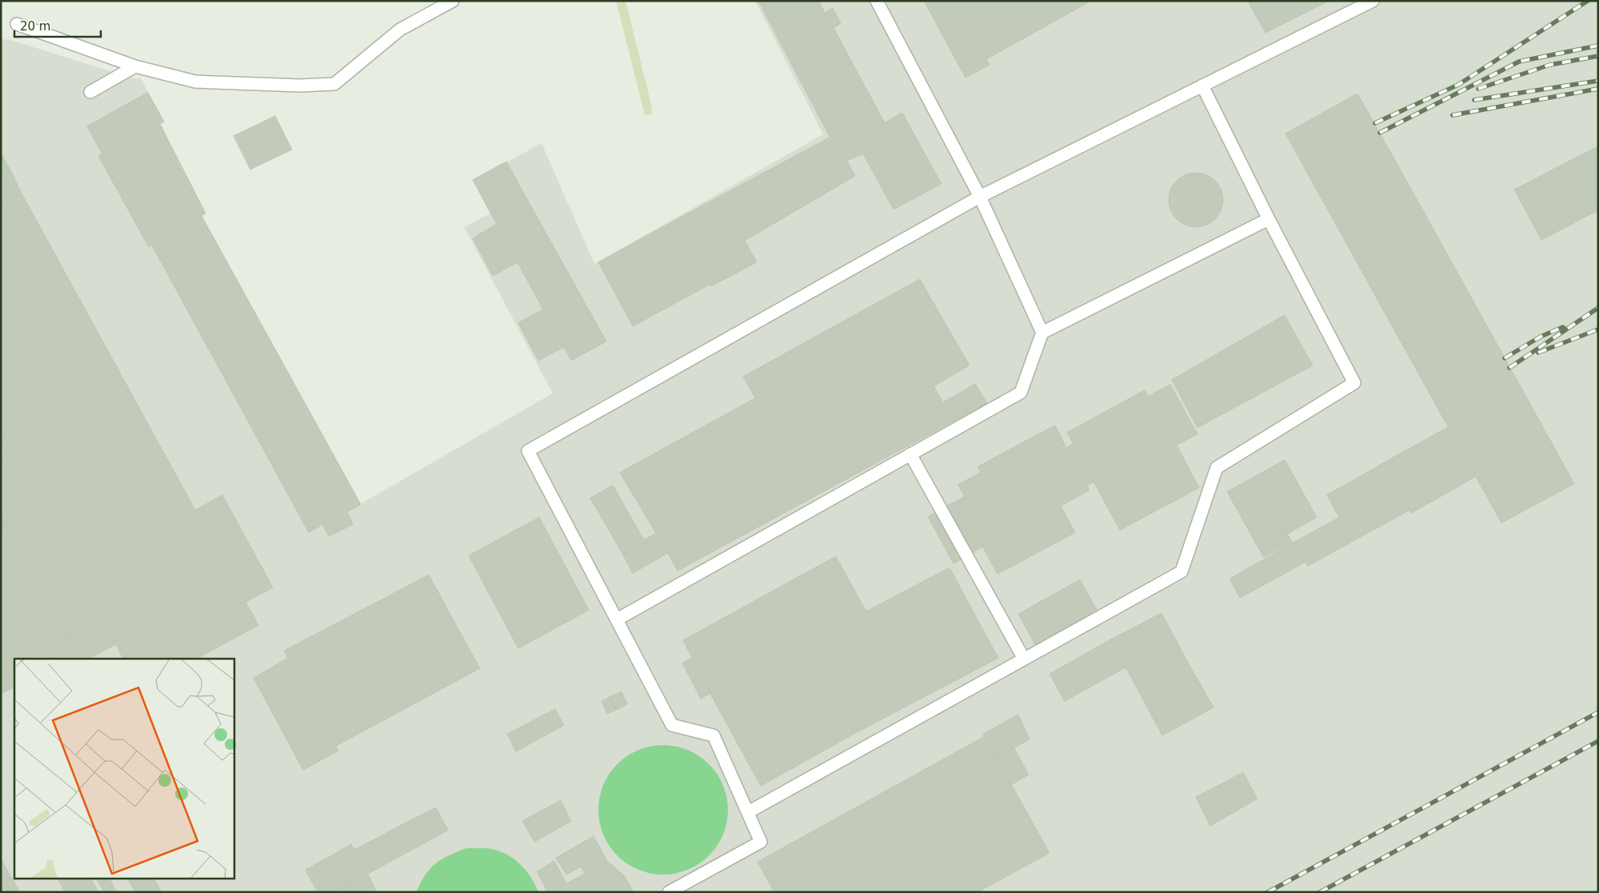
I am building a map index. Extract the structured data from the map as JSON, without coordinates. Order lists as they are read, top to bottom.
{
  "scale_bar": "20 m"
}
